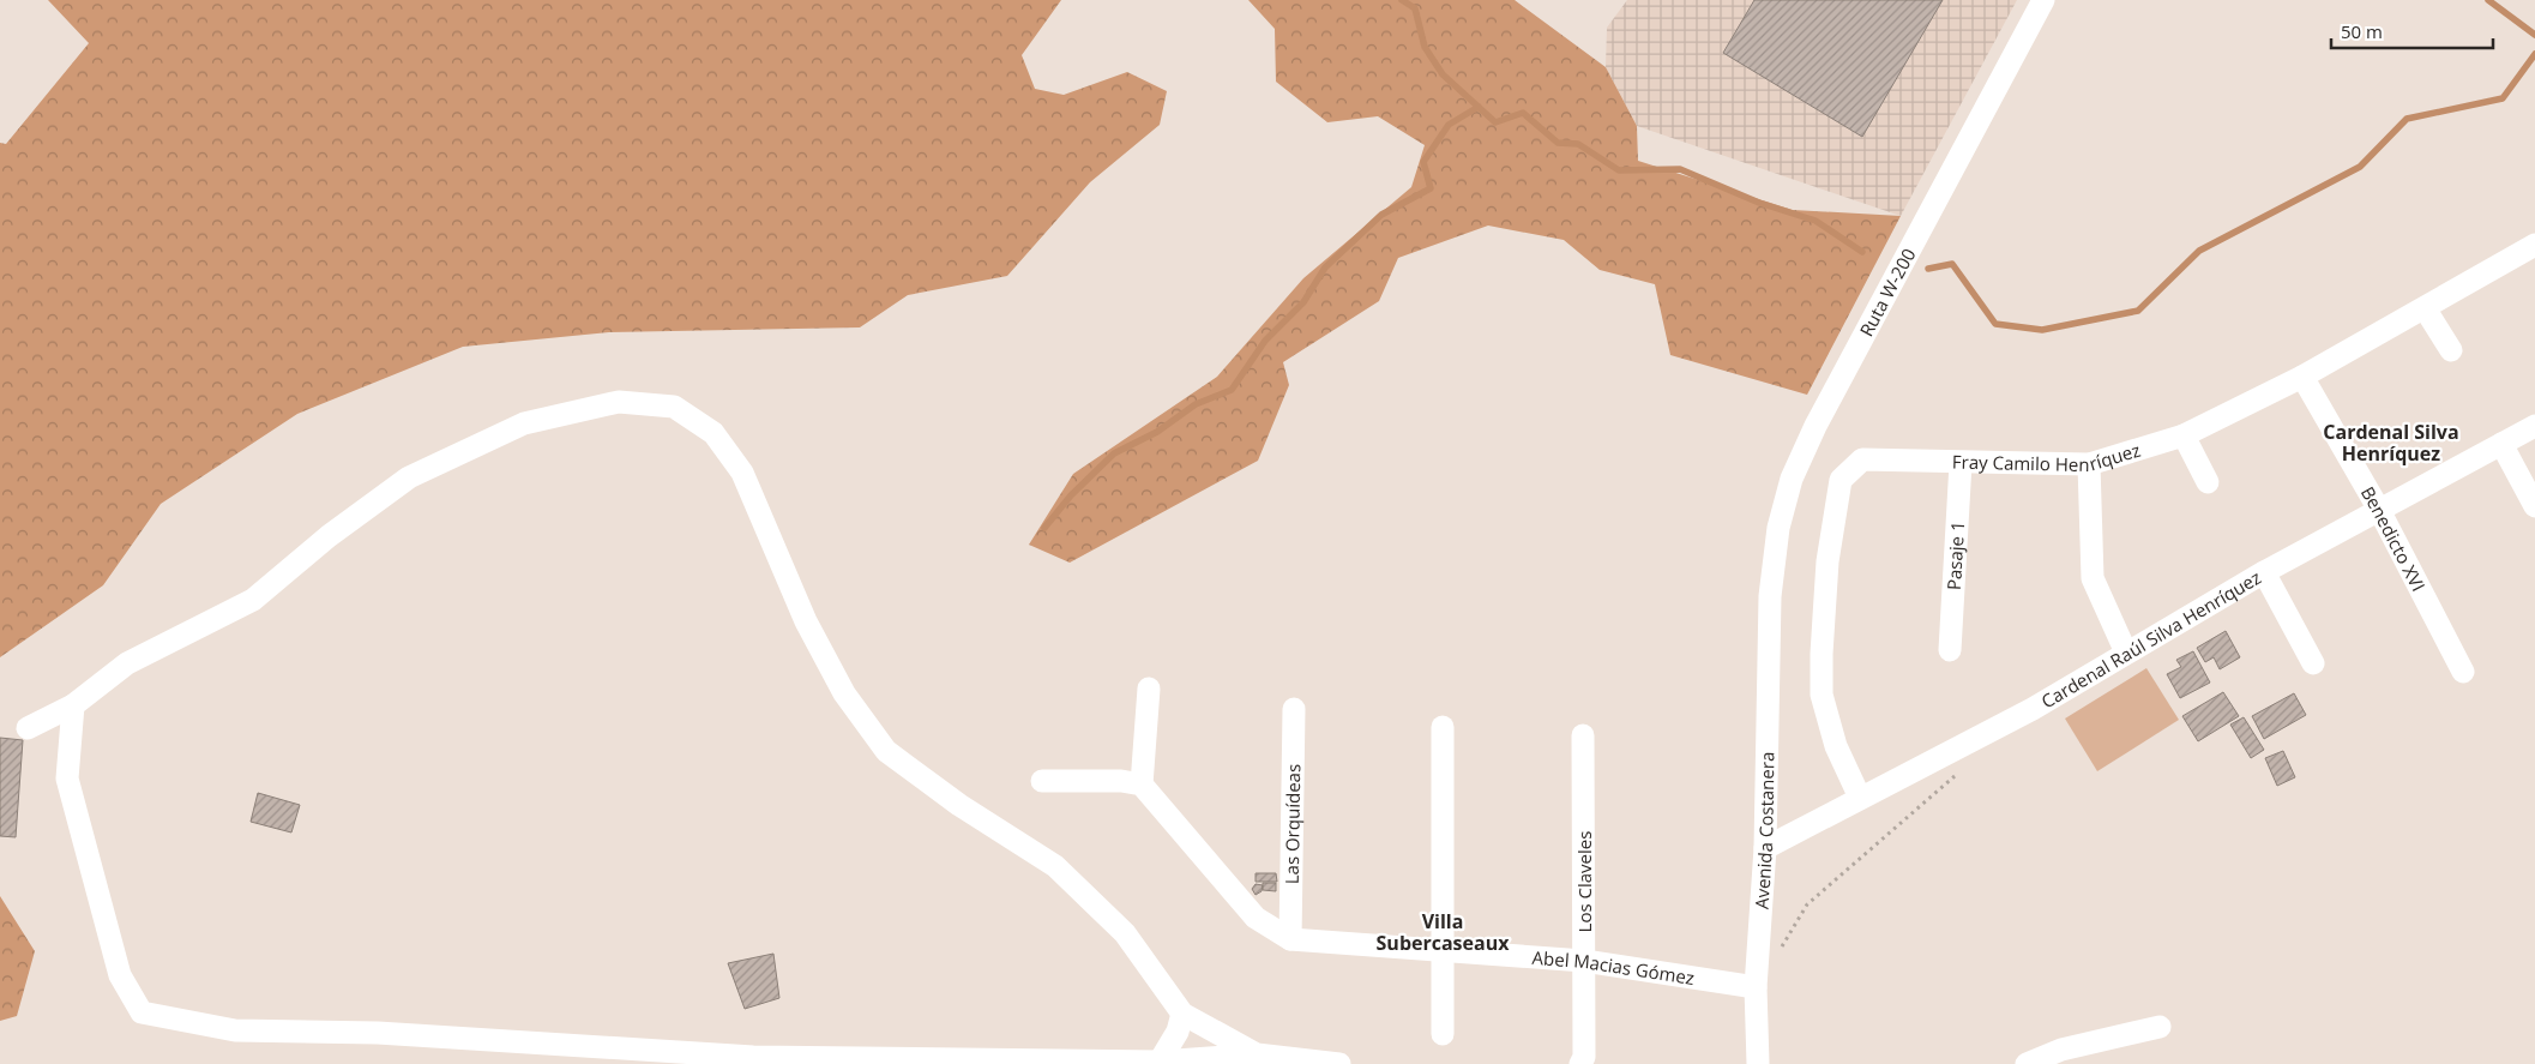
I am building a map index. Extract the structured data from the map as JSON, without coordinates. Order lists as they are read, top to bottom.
{
  "streets": {
    "street": [
      "Ruta W-200",
      "Fray Camilo Henríquez",
      "Benedicto XVI",
      "Pasaje 1",
      "Cardenal Raúl Silva Henríquez",
      "Las Orquídeas",
      "Avenida Costanera",
      "Los Claveles",
      "Abel Macias Gómez"
    ]
  },
  "crossings": [
    ["Ruta W-200", "Avenida Costanera"],
    ["Fray Camilo Henríquez", "Benedicto XVI"],
    ["Fray Camilo Henríquez", "Pasaje 1"],
    ["Fray Camilo Henríquez", "Cardenal Raúl Silva Henríquez"],
    ["Benedicto XVI", "Cardenal Raúl Silva Henríquez"],
    ["Cardenal Raúl Silva Henríquez", "Avenida Costanera"],
    ["Las Orquídeas", "Abel Macias Gómez"],
    ["Avenida Costanera", "Abel Macias Gómez"],
    ["Los Claveles", "Abel Macias Gómez"]
  ],
  "districts": ["Cardenal Silva Henríquez", "Villa Subercaseaux"],
  "scale_bar": "50 m"
}
